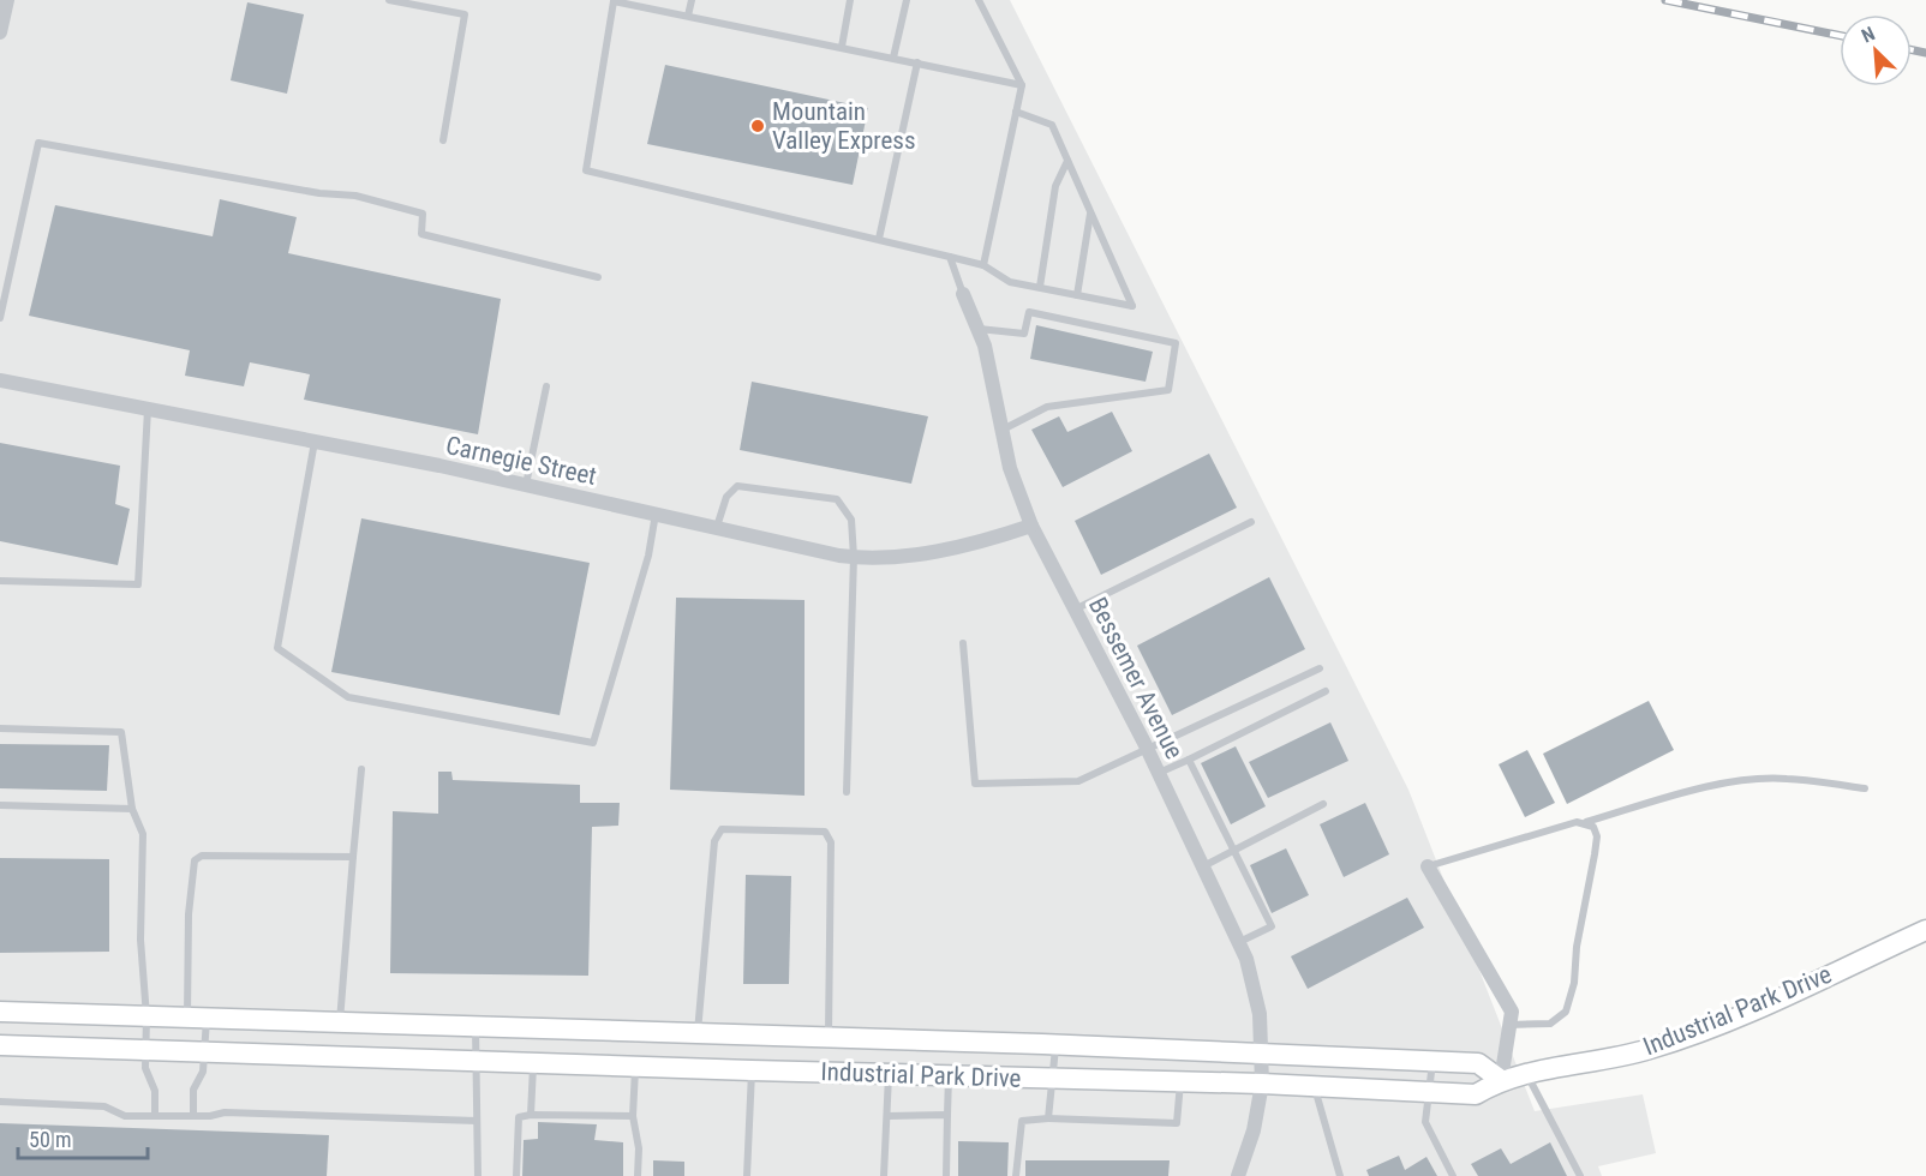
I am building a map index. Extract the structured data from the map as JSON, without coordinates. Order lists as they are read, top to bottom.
{
  "streets": {
    "street": ["Carnegie Street", "Bessemer Avenue", "Industrial Park Drive"]
  },
  "crossings": [
    ["Carnegie Street", "Bessemer Avenue"],
    ["Bessemer Avenue", "Industrial Park Drive"]
  ],
  "places": ["Mountain Valley Express"],
  "scale_bar": "50 m",
  "north": "top left"
}
